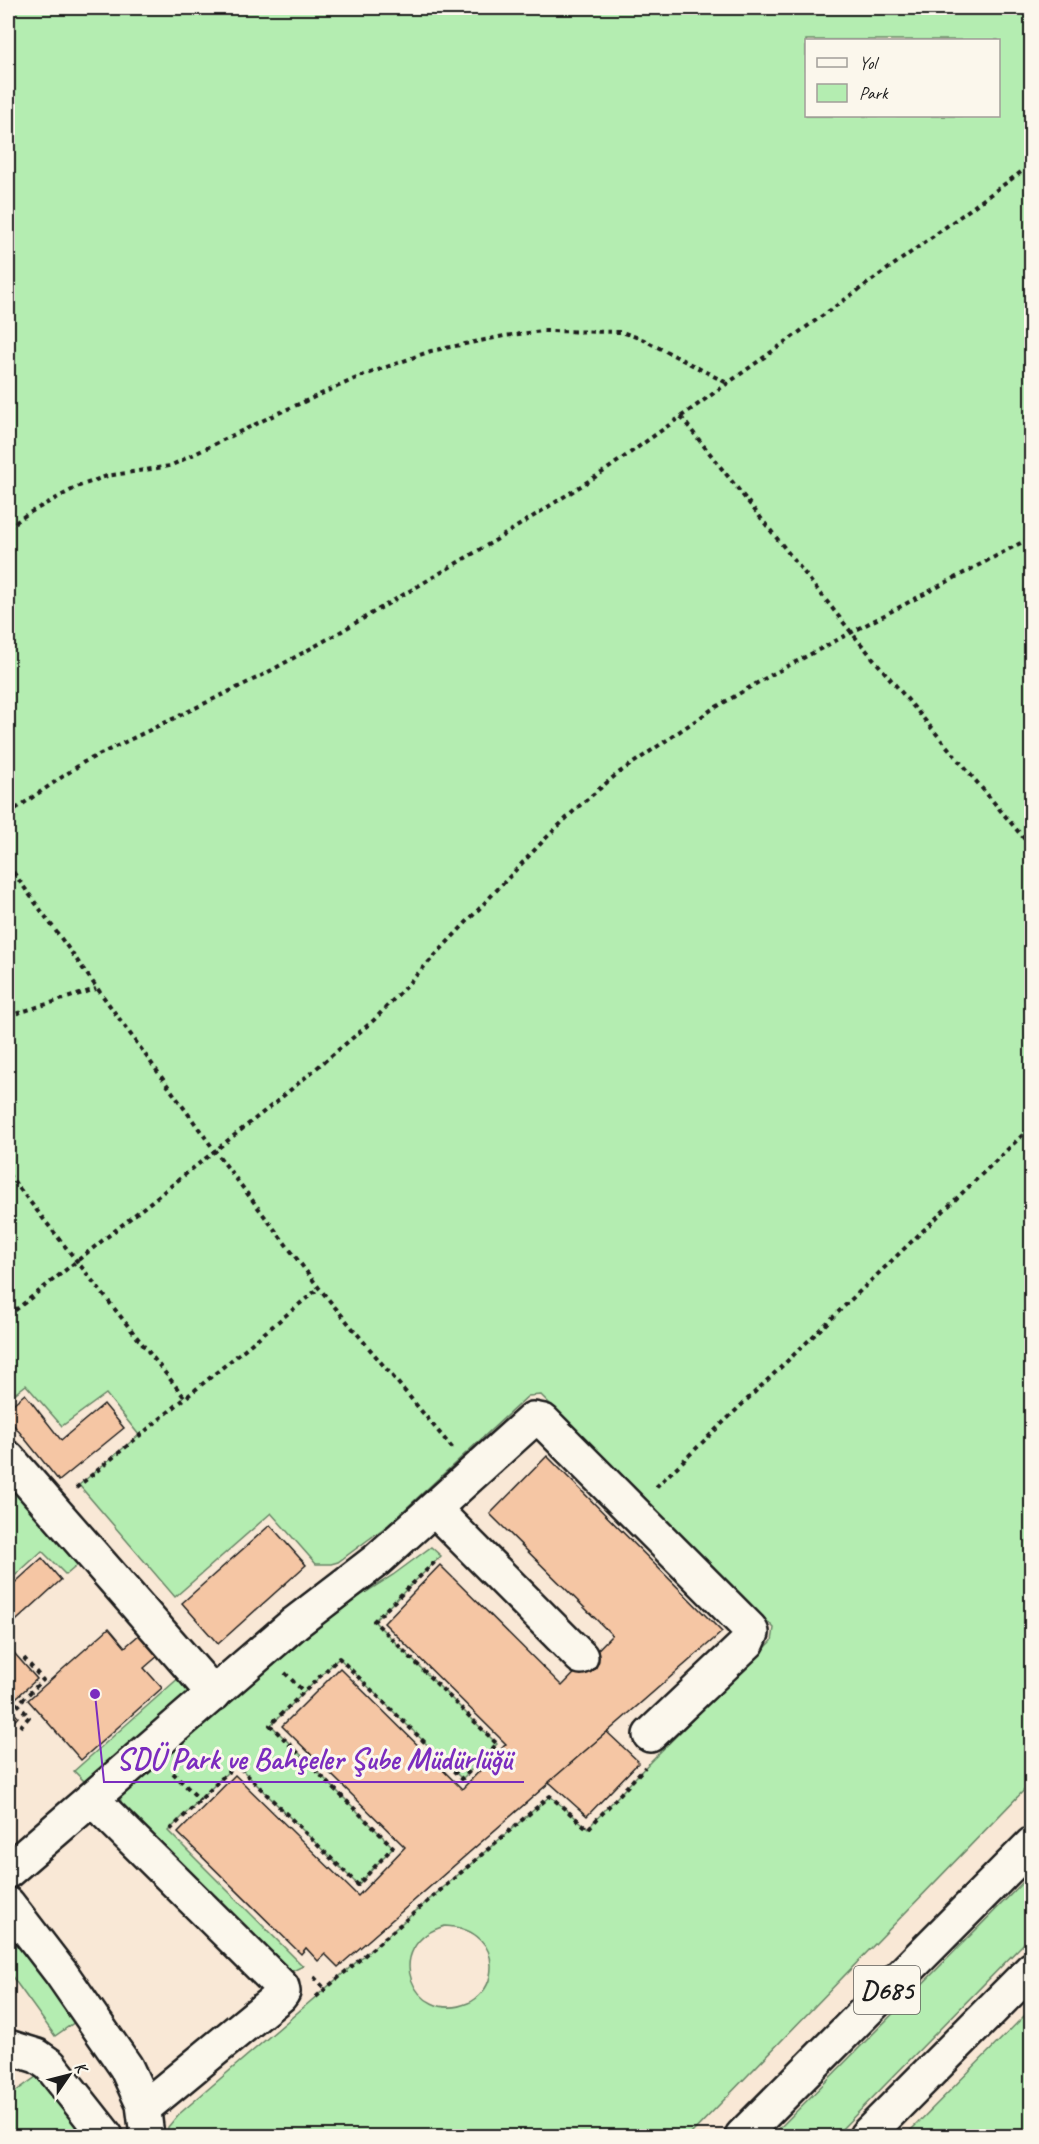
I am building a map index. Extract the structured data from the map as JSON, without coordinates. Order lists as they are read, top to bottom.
{
  "streets": {
    "main road": ["D685"]
  },
  "places": ["SDÜ Park ve Bahçeler Şube Müdürlüğü"],
  "legend": ["Yol", "Park"],
  "north": "top right"
}
